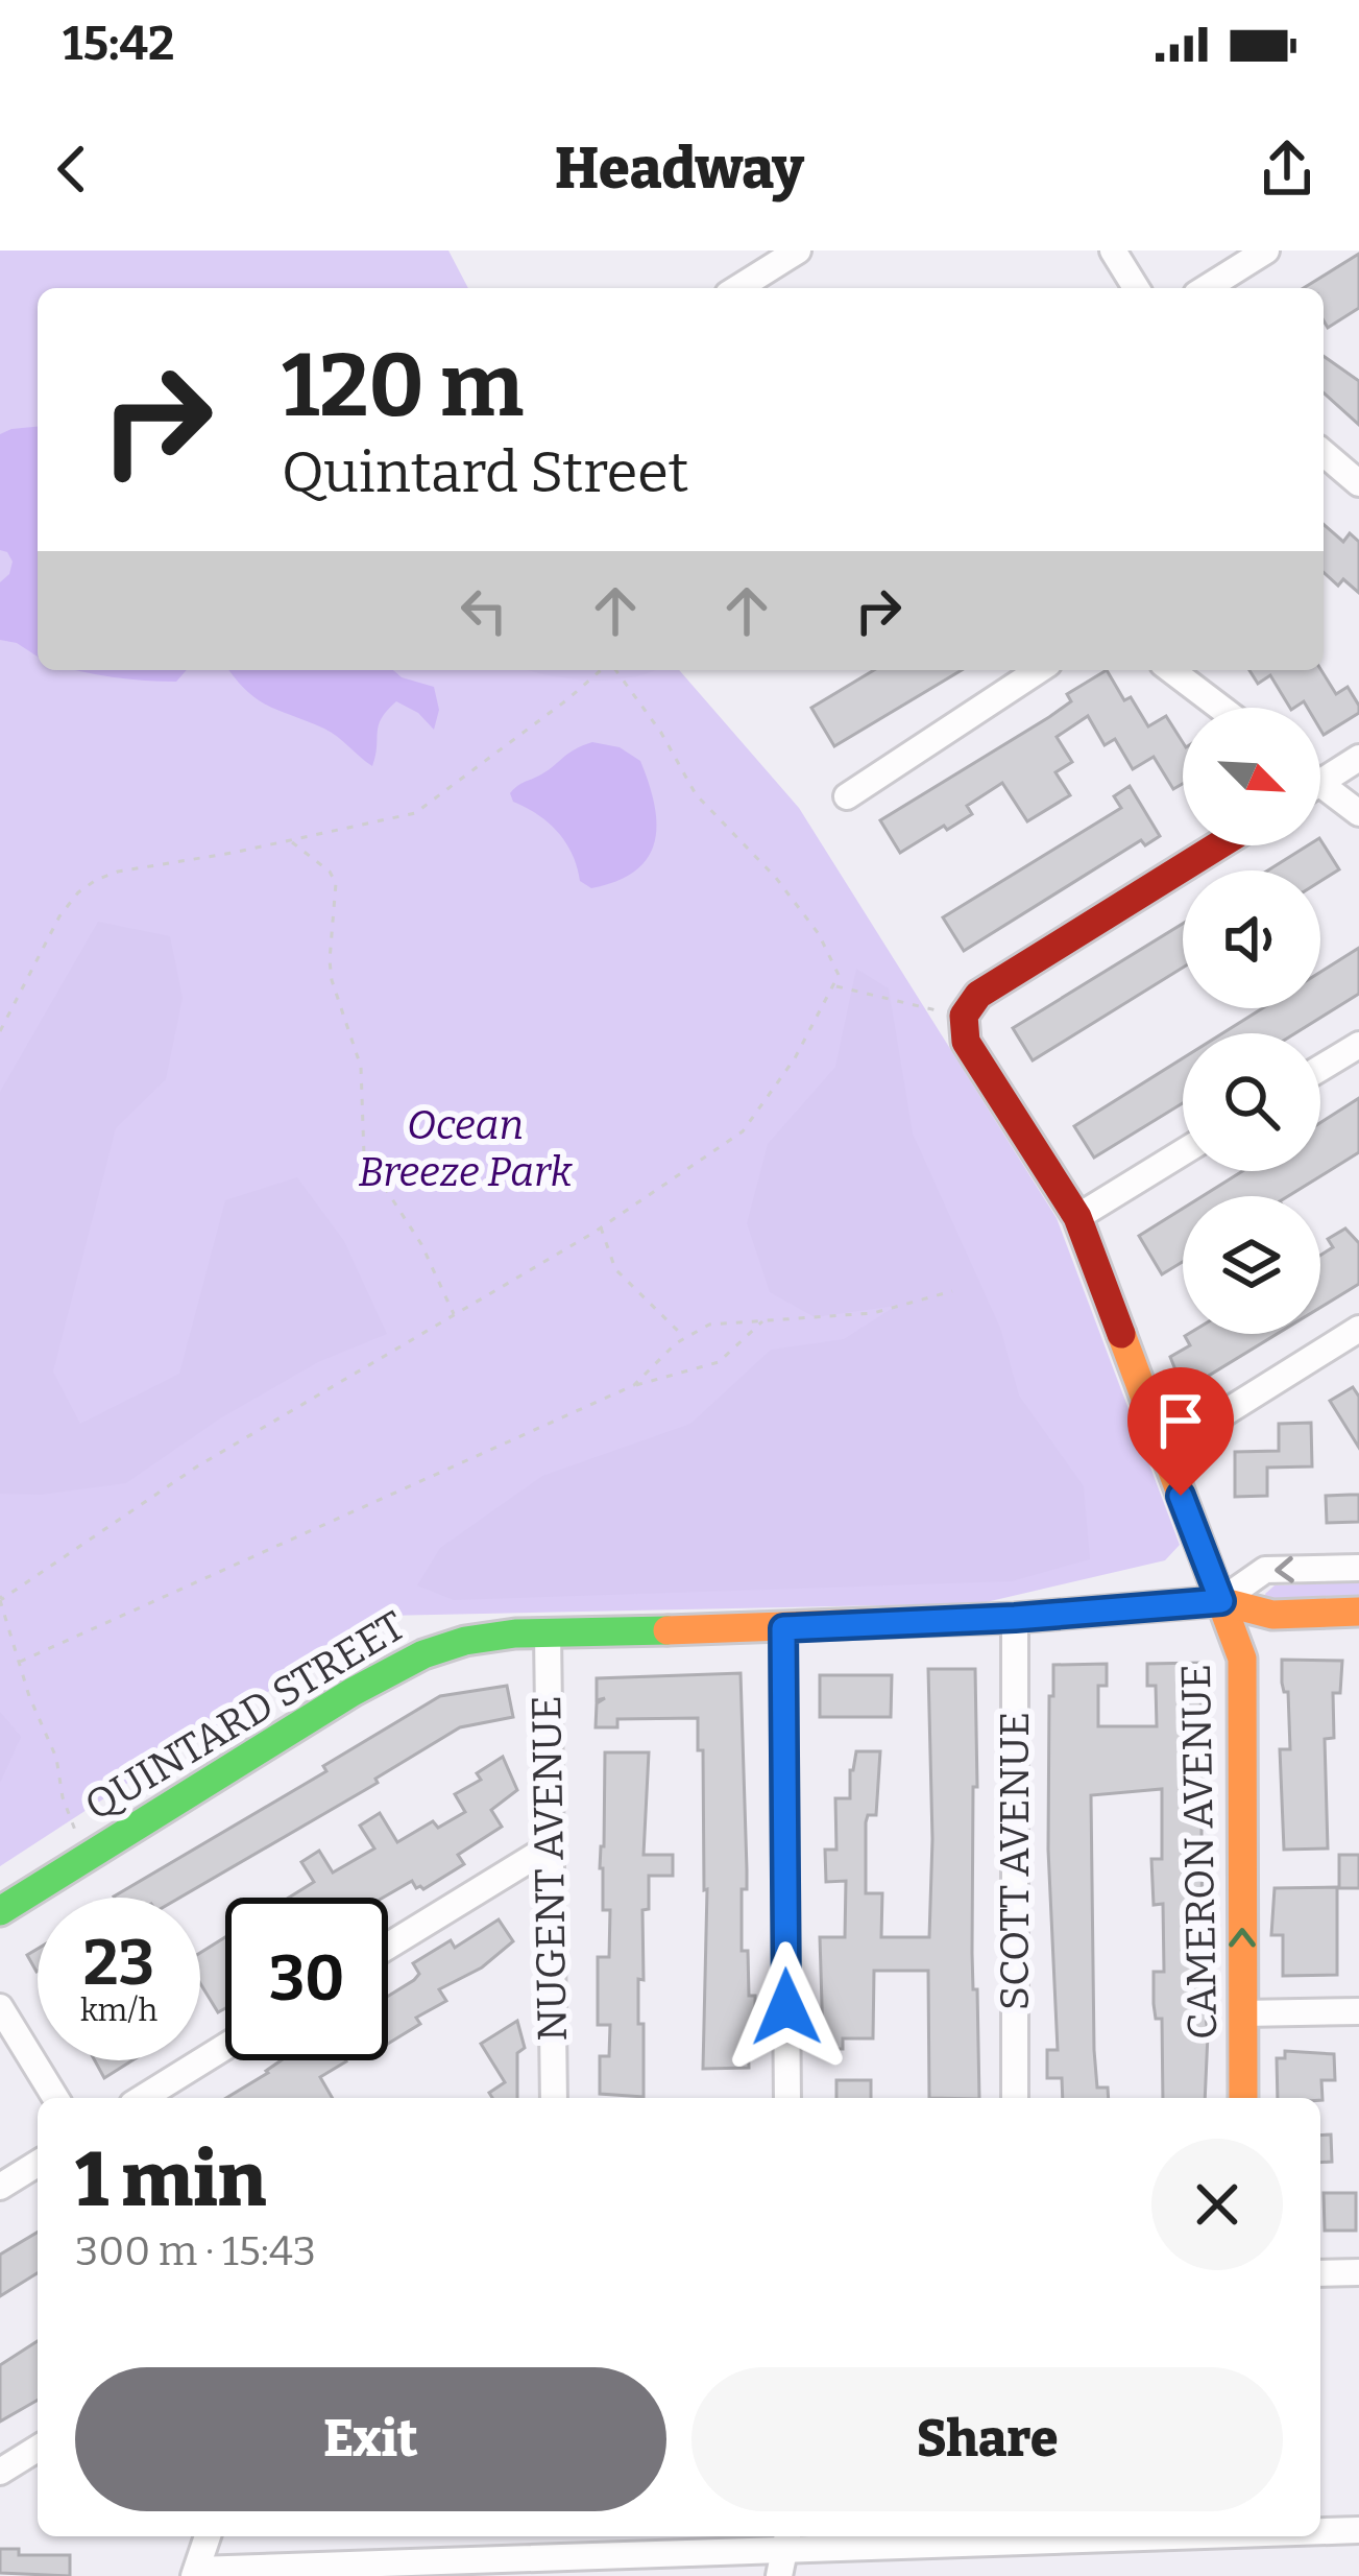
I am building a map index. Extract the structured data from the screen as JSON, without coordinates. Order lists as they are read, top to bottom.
{
  "streets": {
    "street": [
      "QUINTARD STREET",
      "CAMERON AVENUE",
      "SCOTT AVENUE",
      "NUGENT AVENUE"
    ]
  },
  "crossings": [
    ["QUINTARD STREET", "CAMERON AVENUE"],
    ["QUINTARD STREET", "SCOTT AVENUE"],
    ["QUINTARD STREET", "NUGENT AVENUE"]
  ],
  "one_way": ["CAMERON AVENUE"],
  "parks": ["Ocean Breeze Park"],
  "north": "bottom right",
  "page": {
    "status": "15:42",
    "header": "Headway",
    "turn": ["120 m", "Quintard Street"],
    "speed": "23 km/h",
    "limit": "30",
    "heading": ["1 min", "300 m · 15:43"],
    "buttons": ["Exit", "Share"]
  }
}
